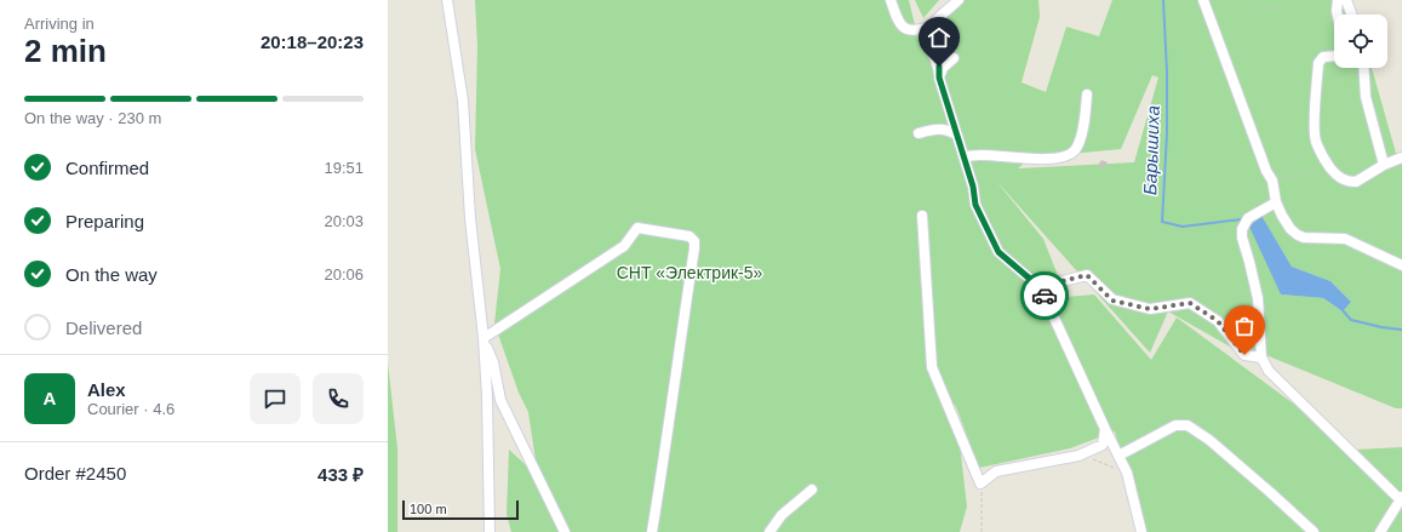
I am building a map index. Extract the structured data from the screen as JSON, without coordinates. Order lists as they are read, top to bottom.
{
  "water": ["Барышиха"],
  "parks": ["СНТ «Электрик-5»"],
  "scale_bar": "100 m",
  "page": {
    "heading": ["2 min", "Arriving in", "20:18–20:23"],
    "panel": [
      "Alex",
      "Courier · 4.6",
      "Order #2450",
      "433 ₽"
    ],
    "bar": "On the way · 230 m",
    "list": [
      ["Confirmed", "19:51"],
      ["Preparing", "20:03"],
      ["On the way", "20:06"],
      "Delivered"
    ],
    "round": "A",
    "scale": "100 m"
  }
}
